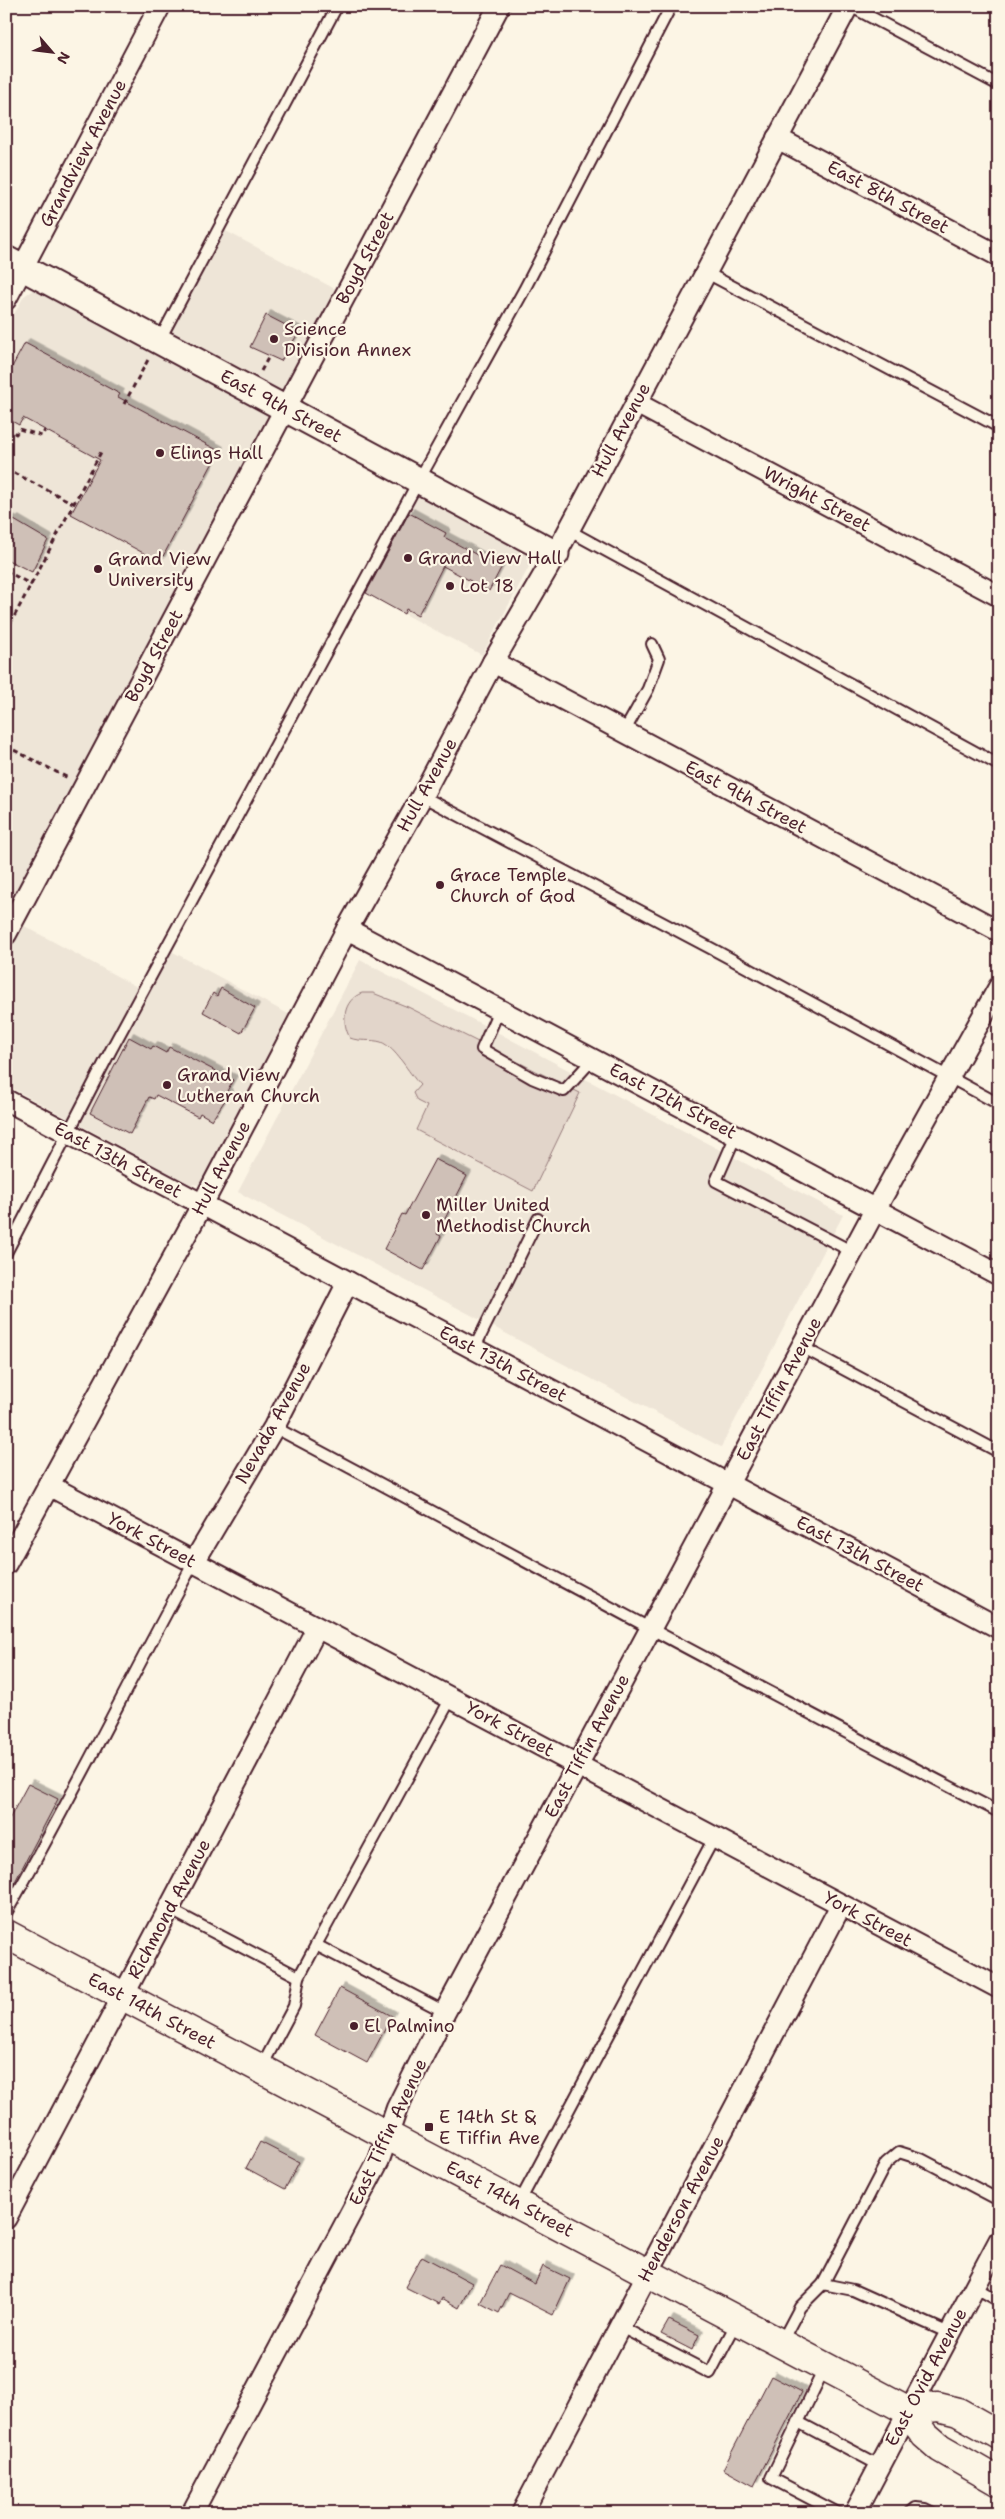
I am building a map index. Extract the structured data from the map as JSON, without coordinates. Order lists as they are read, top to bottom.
{
  "streets": {
    "main road": ["East 14th Street"],
    "street": [
      "Grandview Avenue",
      "East 8th Street",
      "Boyd Street",
      "East 9th Street",
      "Hull Avenue",
      "Wright Street",
      "East 12th Street",
      "East 13th Street",
      "East Tiffin Avenue",
      "Nevada Avenue",
      "York Street",
      "Richmond Avenue",
      "Henderson Avenue",
      "East Ovid Avenue"
    ]
  },
  "crossings": [
    ["Grandview Avenue", "East 9th Street"],
    ["East 8th Street", "Hull Avenue"],
    ["Boyd Street", "East 9th Street"],
    ["East 9th Street", "Hull Avenue"],
    ["Hull Avenue", "Wright Street"],
    ["Hull Avenue", "East 12th Street"],
    ["Hull Avenue", "East 13th Street"],
    ["Hull Avenue", "York Street"],
    ["East 12th Street", "East Tiffin Avenue"],
    ["East 13th Street", "East Tiffin Avenue"],
    ["East 13th Street", "Nevada Avenue"],
    ["East Tiffin Avenue", "York Street"],
    ["East Tiffin Avenue", "East 14th Street"],
    ["Nevada Avenue", "York Street"],
    ["York Street", "Richmond Avenue"],
    ["York Street", "Henderson Avenue"],
    ["Richmond Avenue", "East 14th Street"],
    ["East 14th Street", "Henderson Avenue"],
    ["East 14th Street", "East Ovid Avenue"]
  ],
  "places": {
    "other": [
      "Science Division Annex",
      "Elings Hall",
      "Grand View Hall",
      "Grand View University",
      "Lot 18",
      "Grace Temple Church of God",
      "Grand View Lutheran Church",
      "Miller United Methodist Church",
      "El Palmino"
    ],
    "transit": ["E 14th St & E Tiffin Ave"]
  },
  "north": "bottom right"
}
